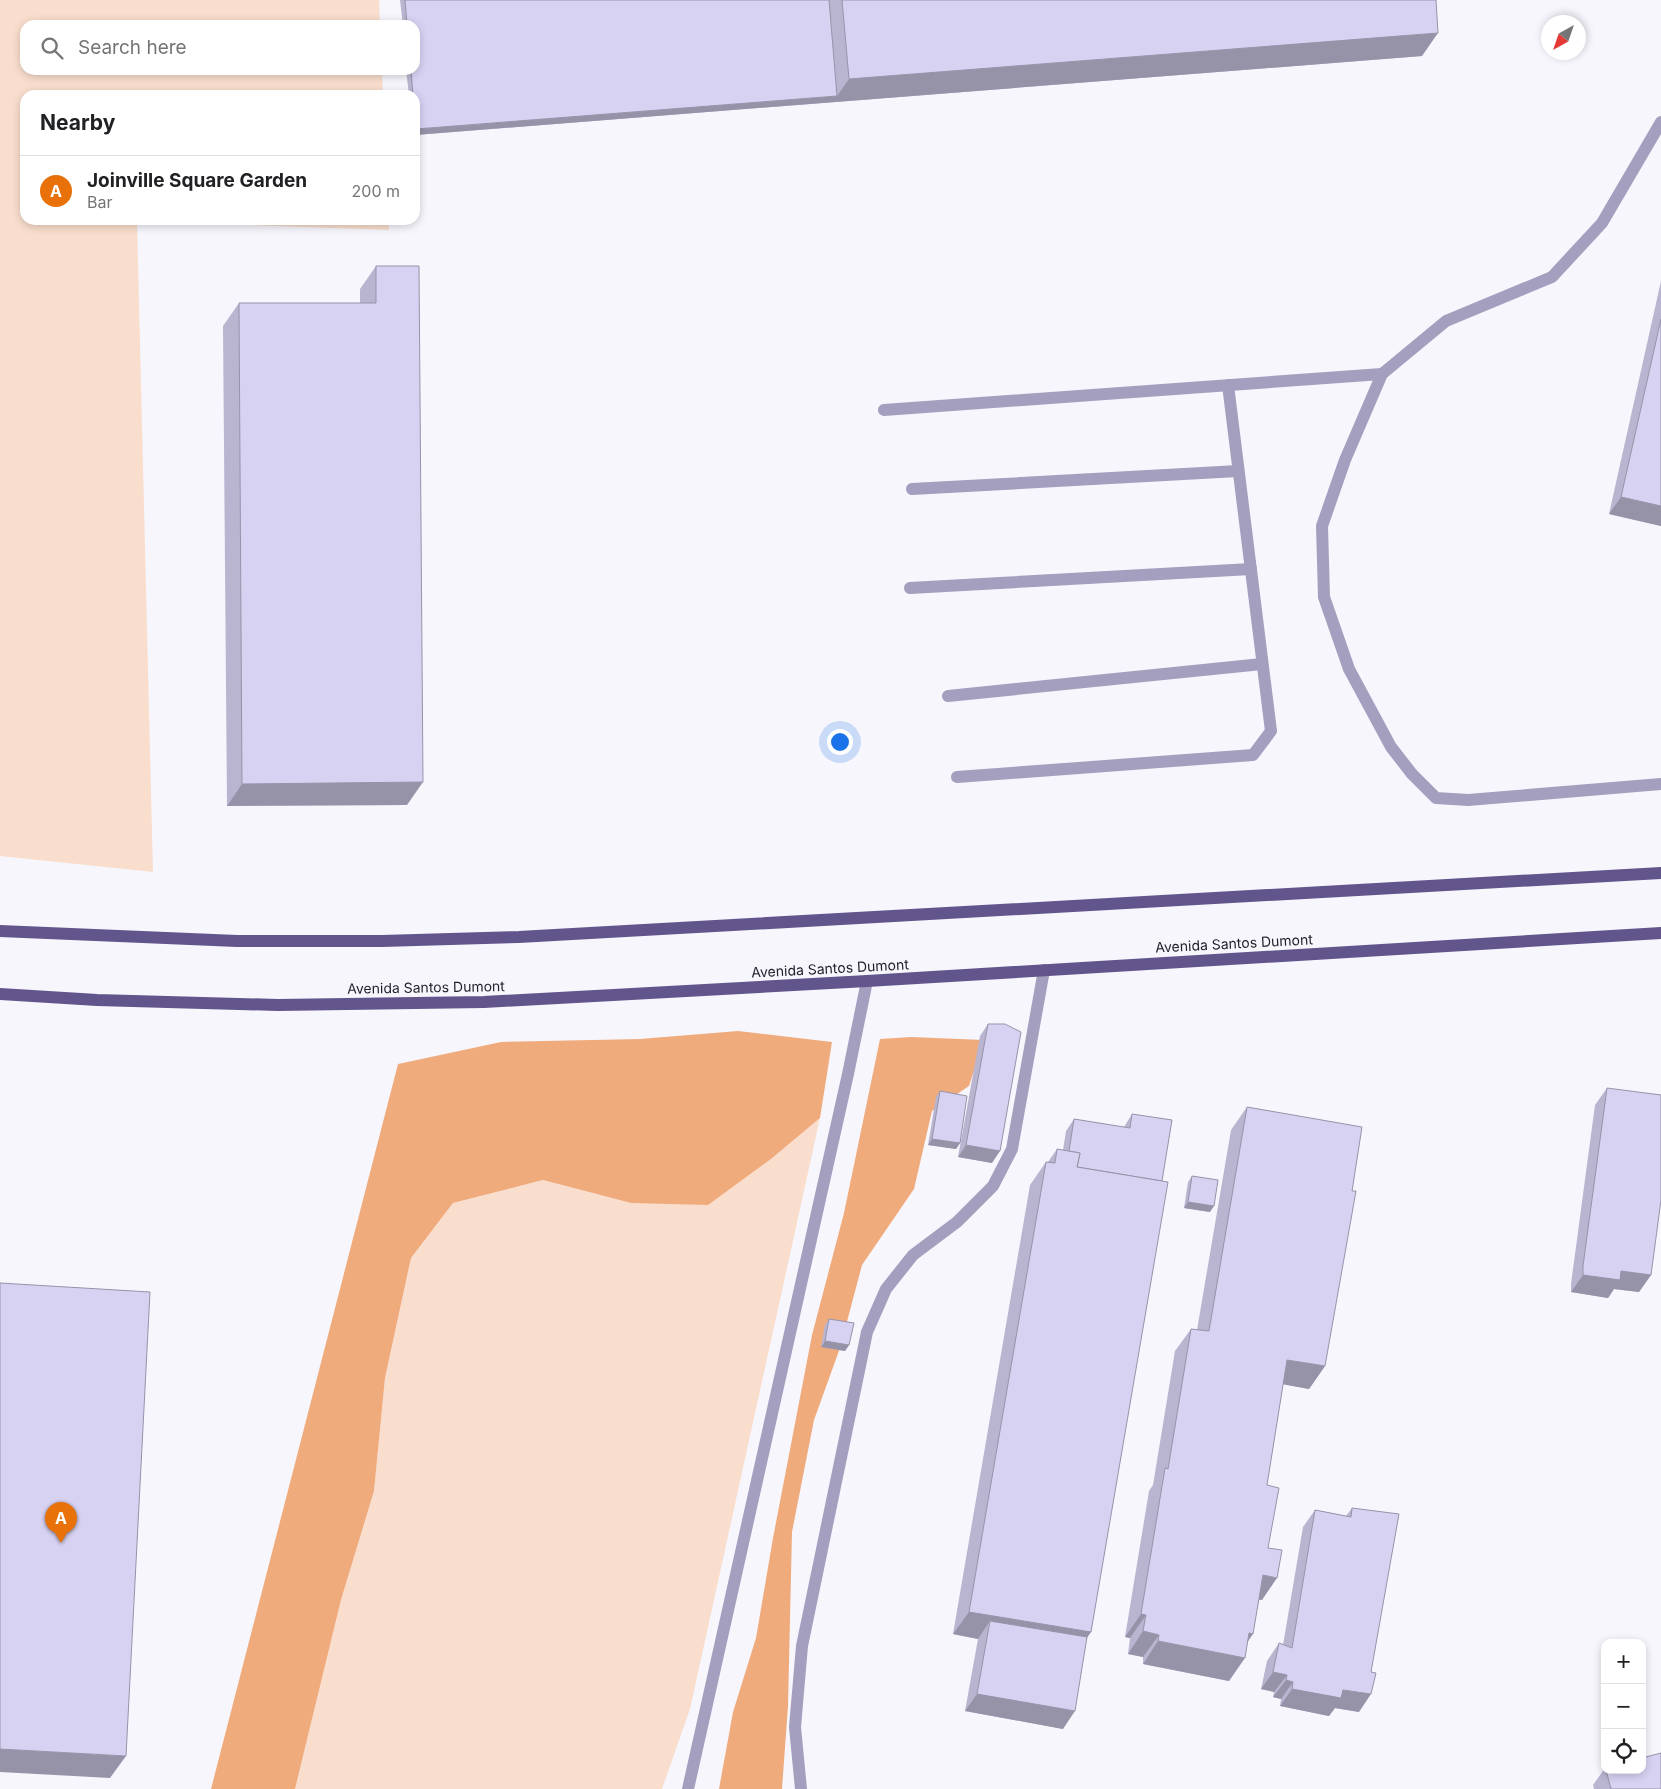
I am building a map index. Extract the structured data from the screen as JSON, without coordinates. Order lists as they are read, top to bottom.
{
  "streets": {
    "main road": ["Avenida Santos Dumont"]
  },
  "north": "bottom left",
  "page": {
    "search": "Search here",
    "heading": "Nearby",
    "list": [
      {
        "mark": "A",
        "name": "Joinville Square Garden",
        "note": "Bar",
        "value": "200 m"
      }
    ],
    "pins": "A",
    "map_buttons": ["+", "−"]
  }
}
